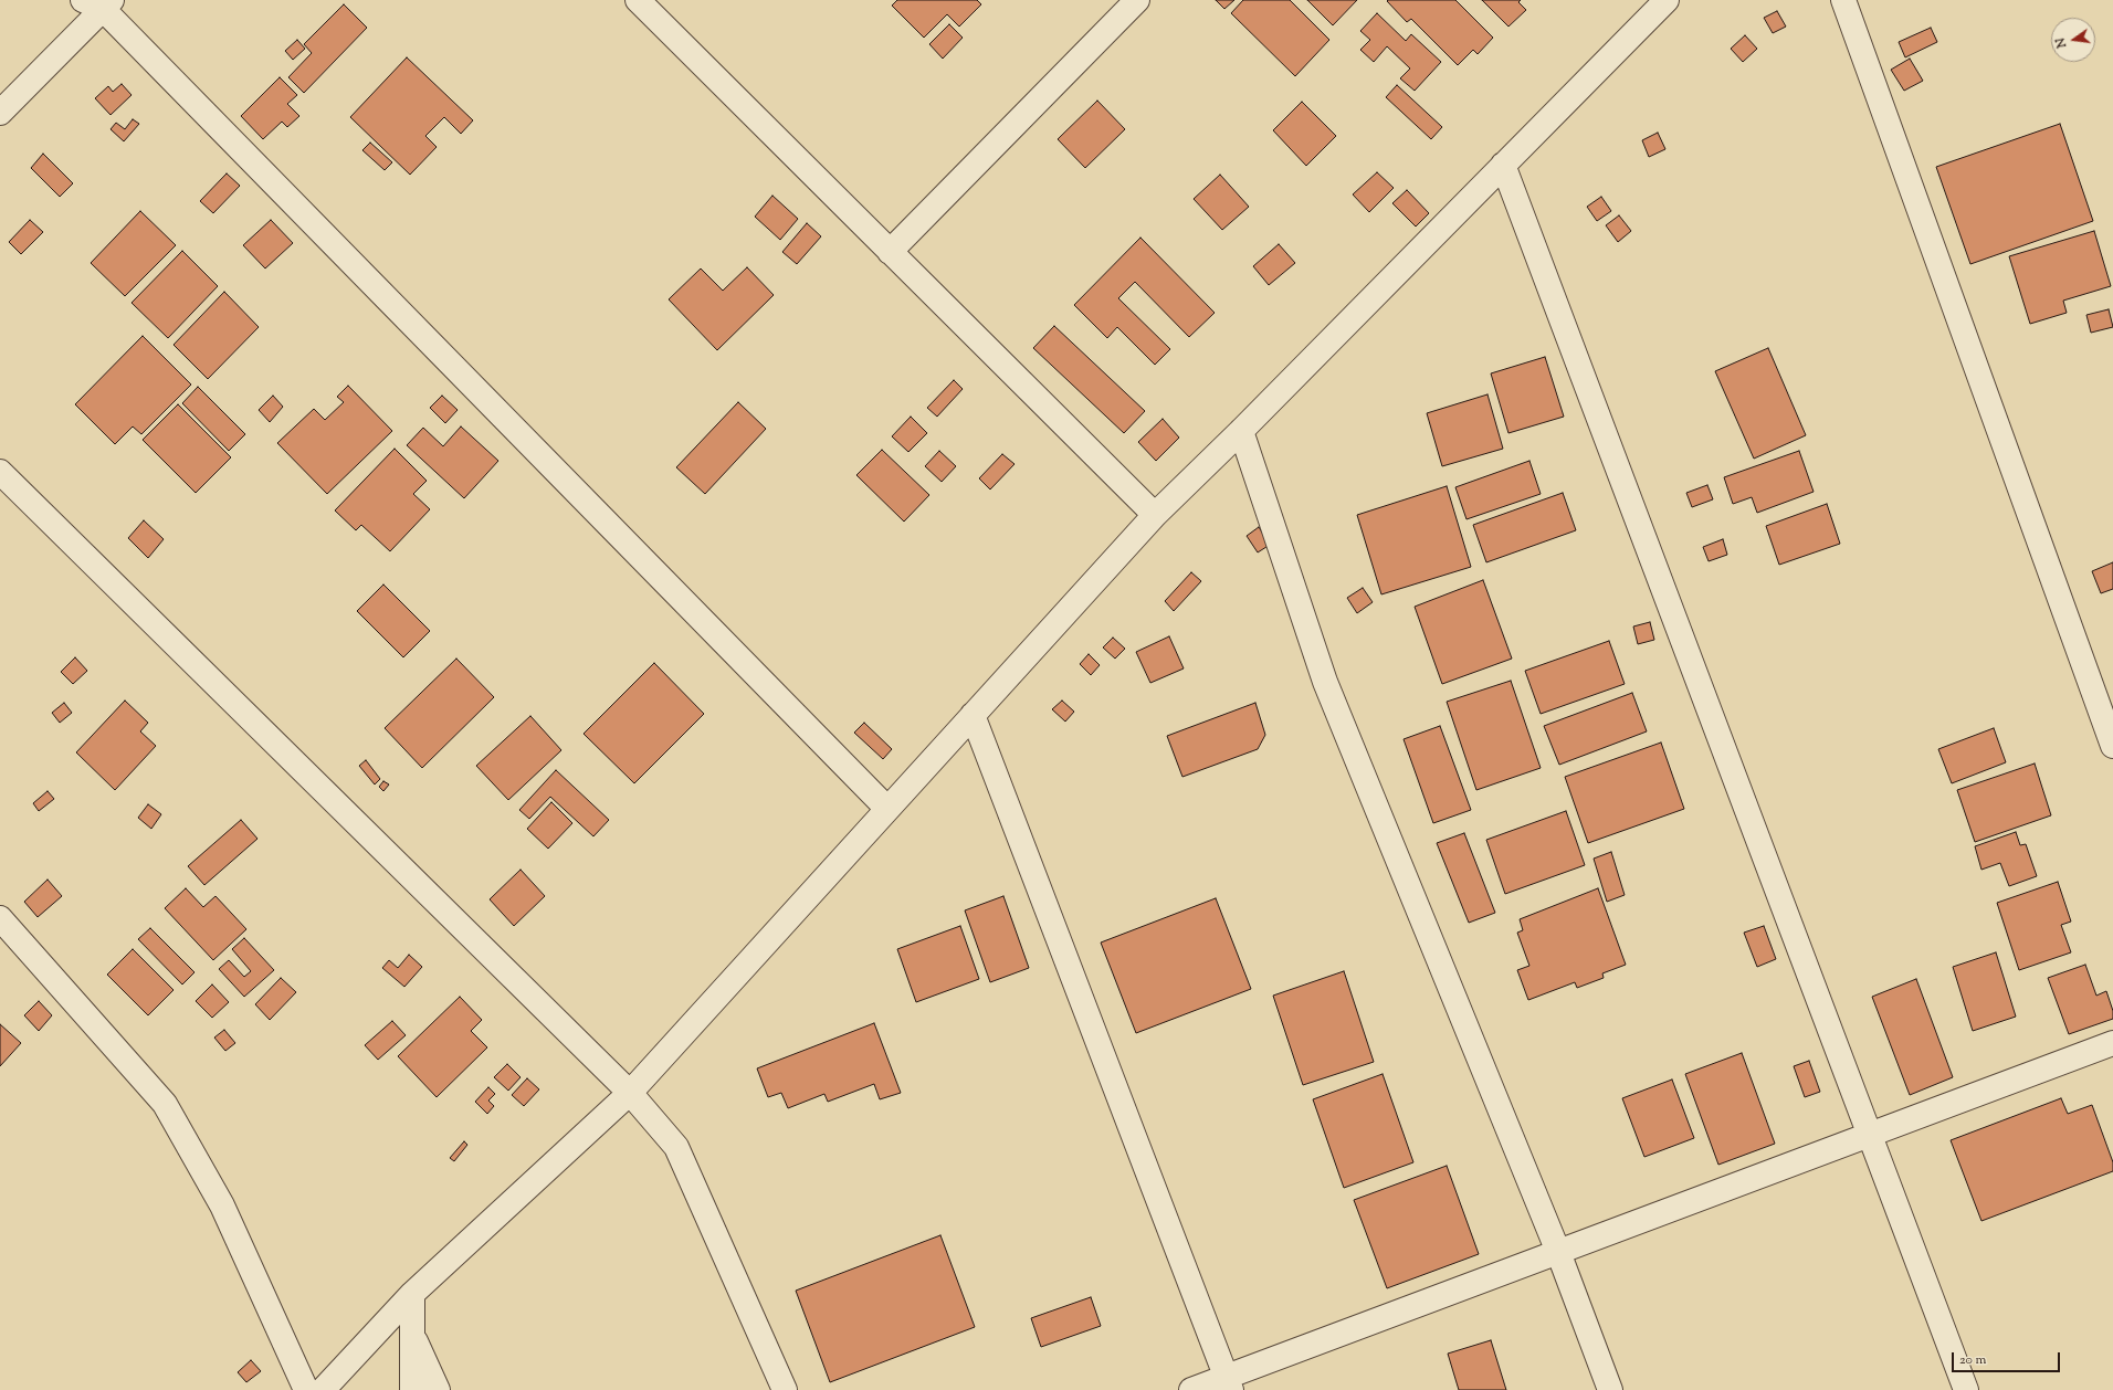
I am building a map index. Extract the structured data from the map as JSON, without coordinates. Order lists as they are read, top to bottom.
{
  "scale_bar": "20 m",
  "north": "left"
}
